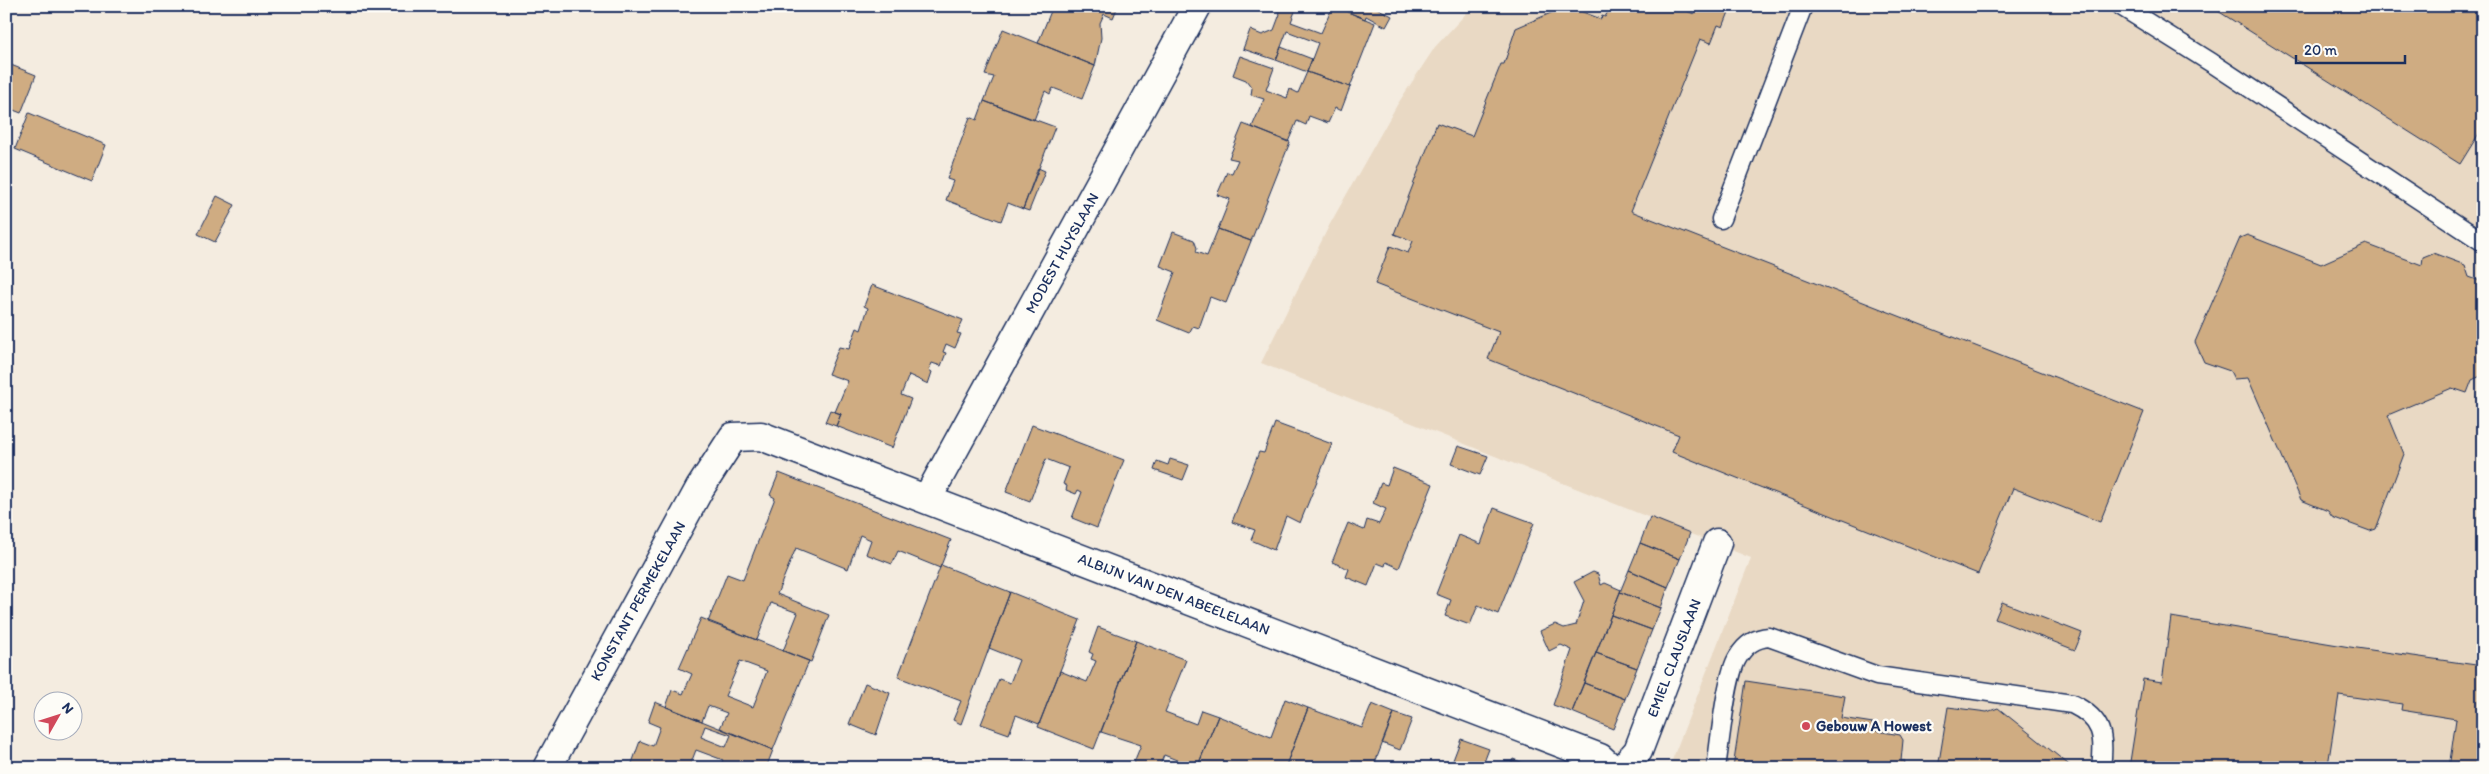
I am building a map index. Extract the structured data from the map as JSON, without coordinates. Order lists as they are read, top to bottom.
{
  "streets": {
    "street": [
      "MODEST HUYSLAAN",
      "ALBIJN VAN DEN ABEELELAAN",
      "KONSTANT PERMEKELAAN",
      "EMIEL CLAUSLAAN"
    ]
  },
  "crossings": [
    ["MODEST HUYSLAAN", "ALBIJN VAN DEN ABEELELAAN"],
    ["ALBIJN VAN DEN ABEELELAAN", "KONSTANT PERMEKELAAN"]
  ],
  "places": ["Gebouw A Howest"],
  "scale_bar": "20 m",
  "north": "top right"
}
